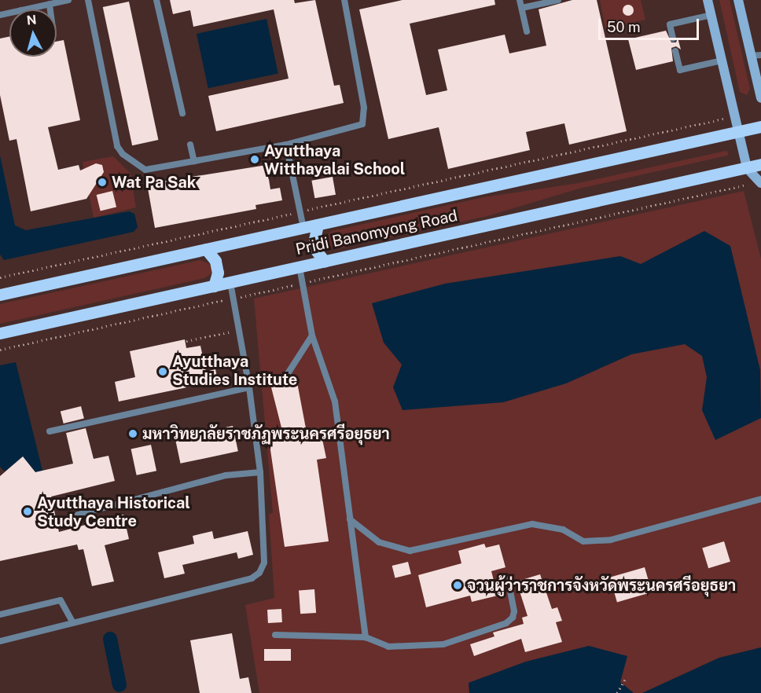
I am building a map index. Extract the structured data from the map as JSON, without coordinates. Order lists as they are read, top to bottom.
{
  "streets": {
    "main road": ["Pridi Banomyong Road"]
  },
  "places": [
    "Ayutthaya Witthayalai School",
    "Wat Pa Sak",
    "Ayutthaya Studies Institute",
    "มหาวิทยาลัยราชภัฏพระนครศรีอยุธยา",
    "Ayutthaya Historical Study Centre",
    "จวนผู้ว่าราชการจังหวัดพระนครศรีอยุธยา"
  ],
  "scale_bar": "50 m",
  "north": "top"
}
